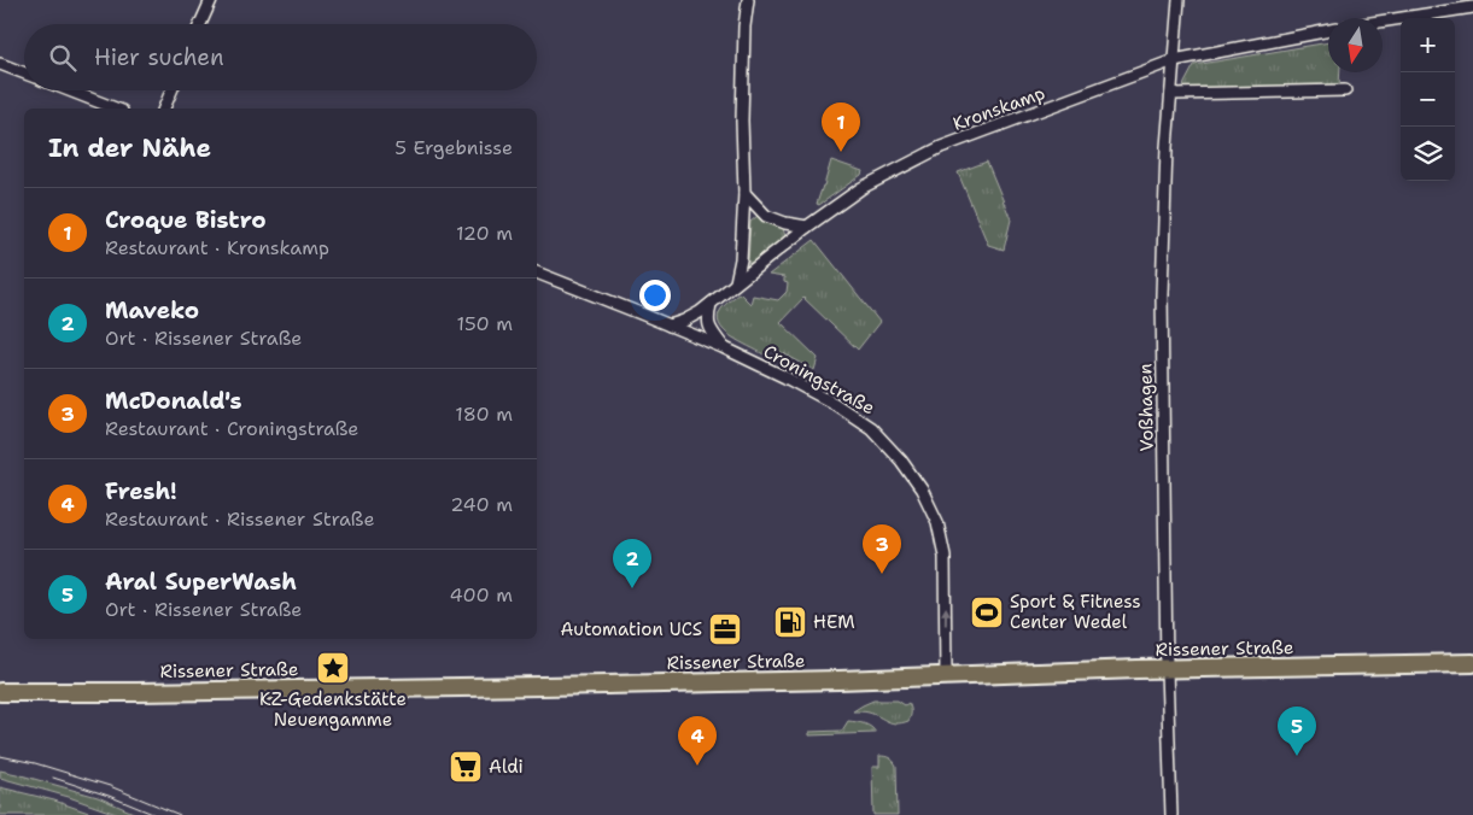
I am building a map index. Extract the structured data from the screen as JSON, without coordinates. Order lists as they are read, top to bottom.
{
  "streets": {
    "main road": ["Rissener Straße"],
    "street": ["Kronskamp", "Croningstraße", "Voßhagen"]
  },
  "crossings": [
    ["Kronskamp", "Croningstraße"],
    ["Kronskamp", "Voßhagen"],
    ["Croningstraße", "Rissener Straße"],
    ["Voßhagen", "Rissener Straße"]
  ],
  "one_way": ["Croningstraße"],
  "places": {
    "sports": ["Sport & Fitness Center Wedel"],
    "fuel station": ["HEM"],
    "office": ["Automation UCS"],
    "place": ["KZ-Gedenkstätte Neuengamme"],
    "supermarket": ["Aldi"]
  },
  "north": "bottom",
  "page": {
    "map_buttons": ["+", "−"],
    "search": "Hier suchen",
    "pins": [
      "1",
      "3",
      "2",
      "5",
      "4"
    ],
    "heading": ["In der Nähe", "5 Ergebnisse"],
    "list": [
      {
        "mark": "1",
        "name": "Croque Bistro",
        "note": "Restaurant · Kronskamp",
        "value": "120 m"
      },
      {
        "mark": "2",
        "name": "Maveko",
        "note": "Ort · Rissener Straße",
        "value": "150 m"
      },
      {
        "mark": "3",
        "name": "McDonald's",
        "note": "Restaurant · Croningstraße",
        "value": "180 m"
      },
      {
        "mark": "4",
        "name": "Fresh!",
        "note": "Restaurant · Rissener Straße",
        "value": "240 m"
      },
      {
        "mark": "5",
        "name": "Aral SuperWash",
        "note": "Ort · Rissener Straße",
        "value": "400 m"
      }
    ]
  }
}
